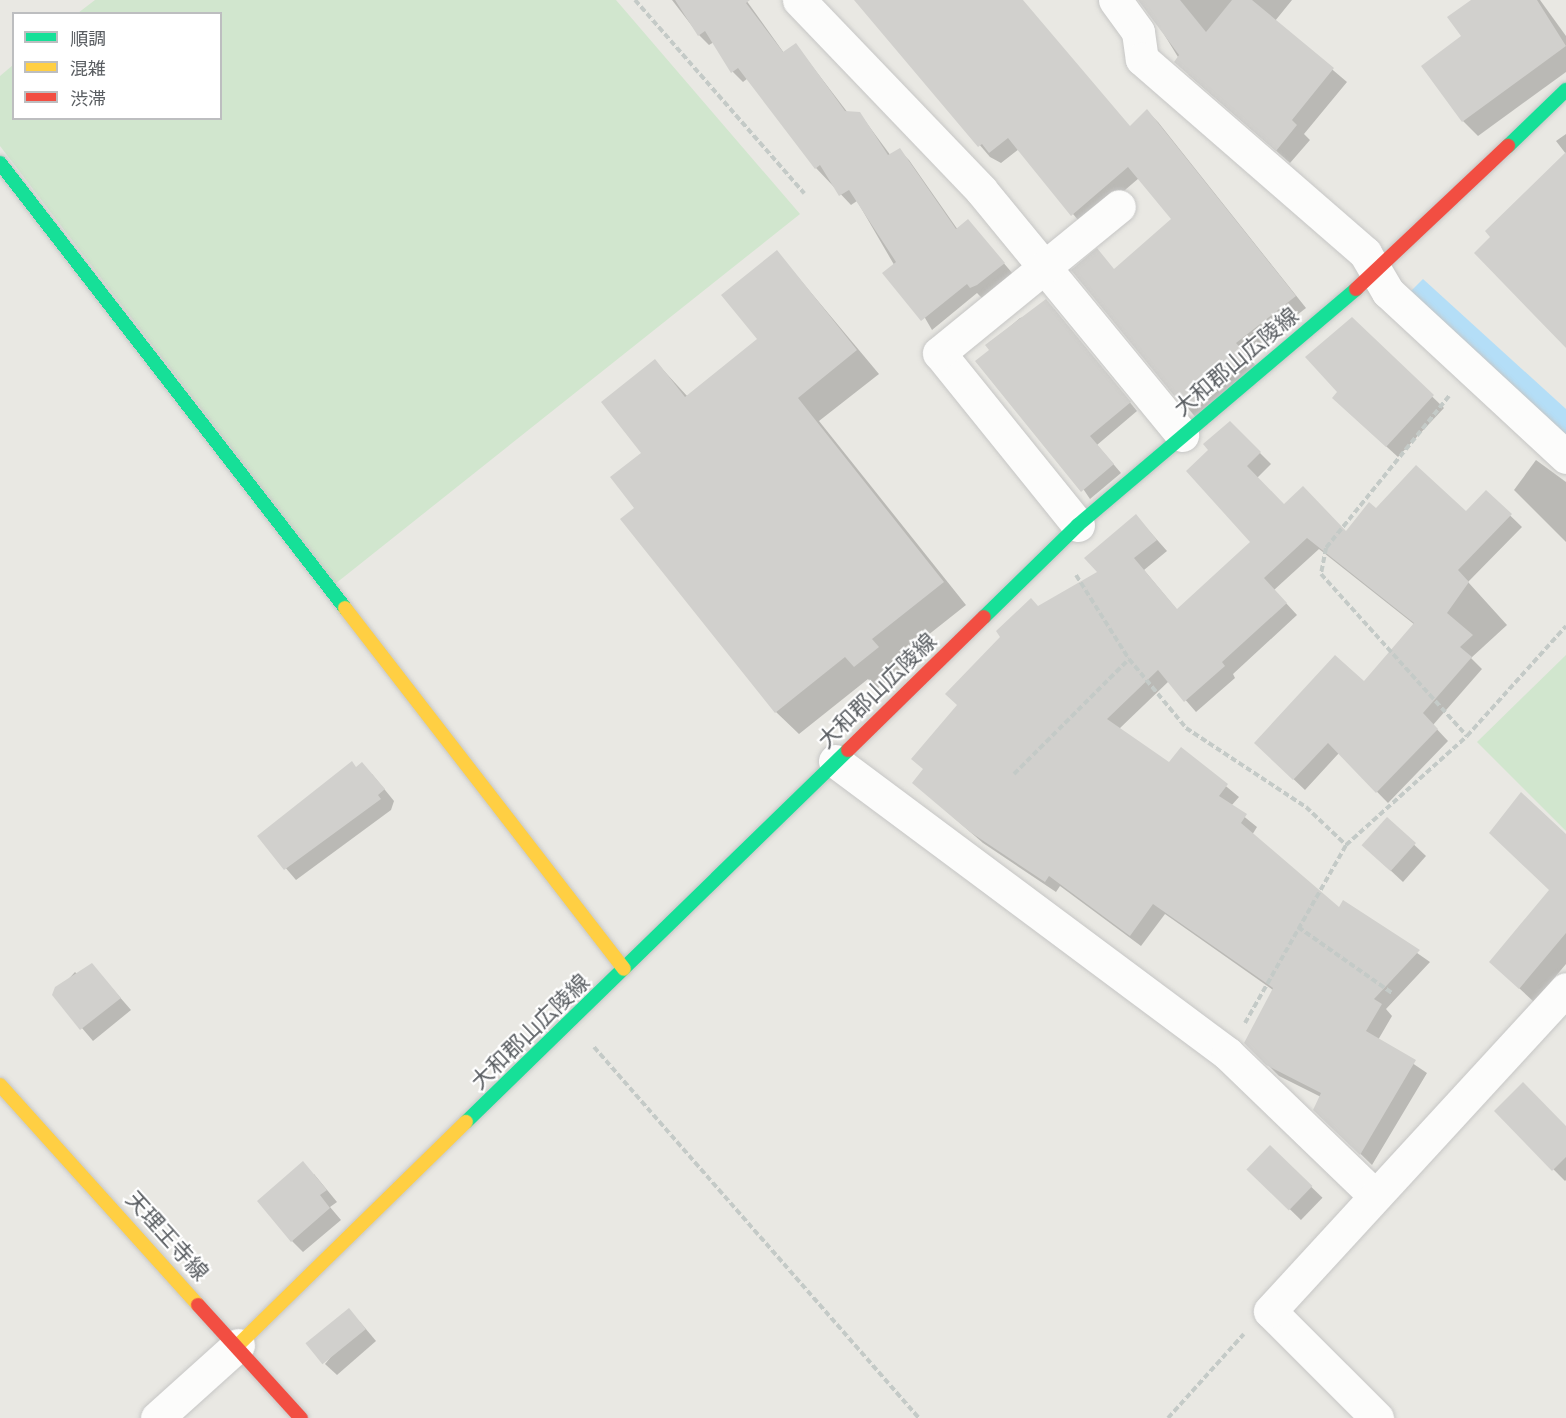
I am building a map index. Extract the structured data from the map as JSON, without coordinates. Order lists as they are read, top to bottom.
{
  "streets": {
    "main road": ["大和郡山広陵線", "天理王寺線"]
  },
  "crossings": [
    ["大和郡山広陵線", "天理王寺線"]
  ],
  "legend": ["順調", "混雑", "渋滞"]
}
